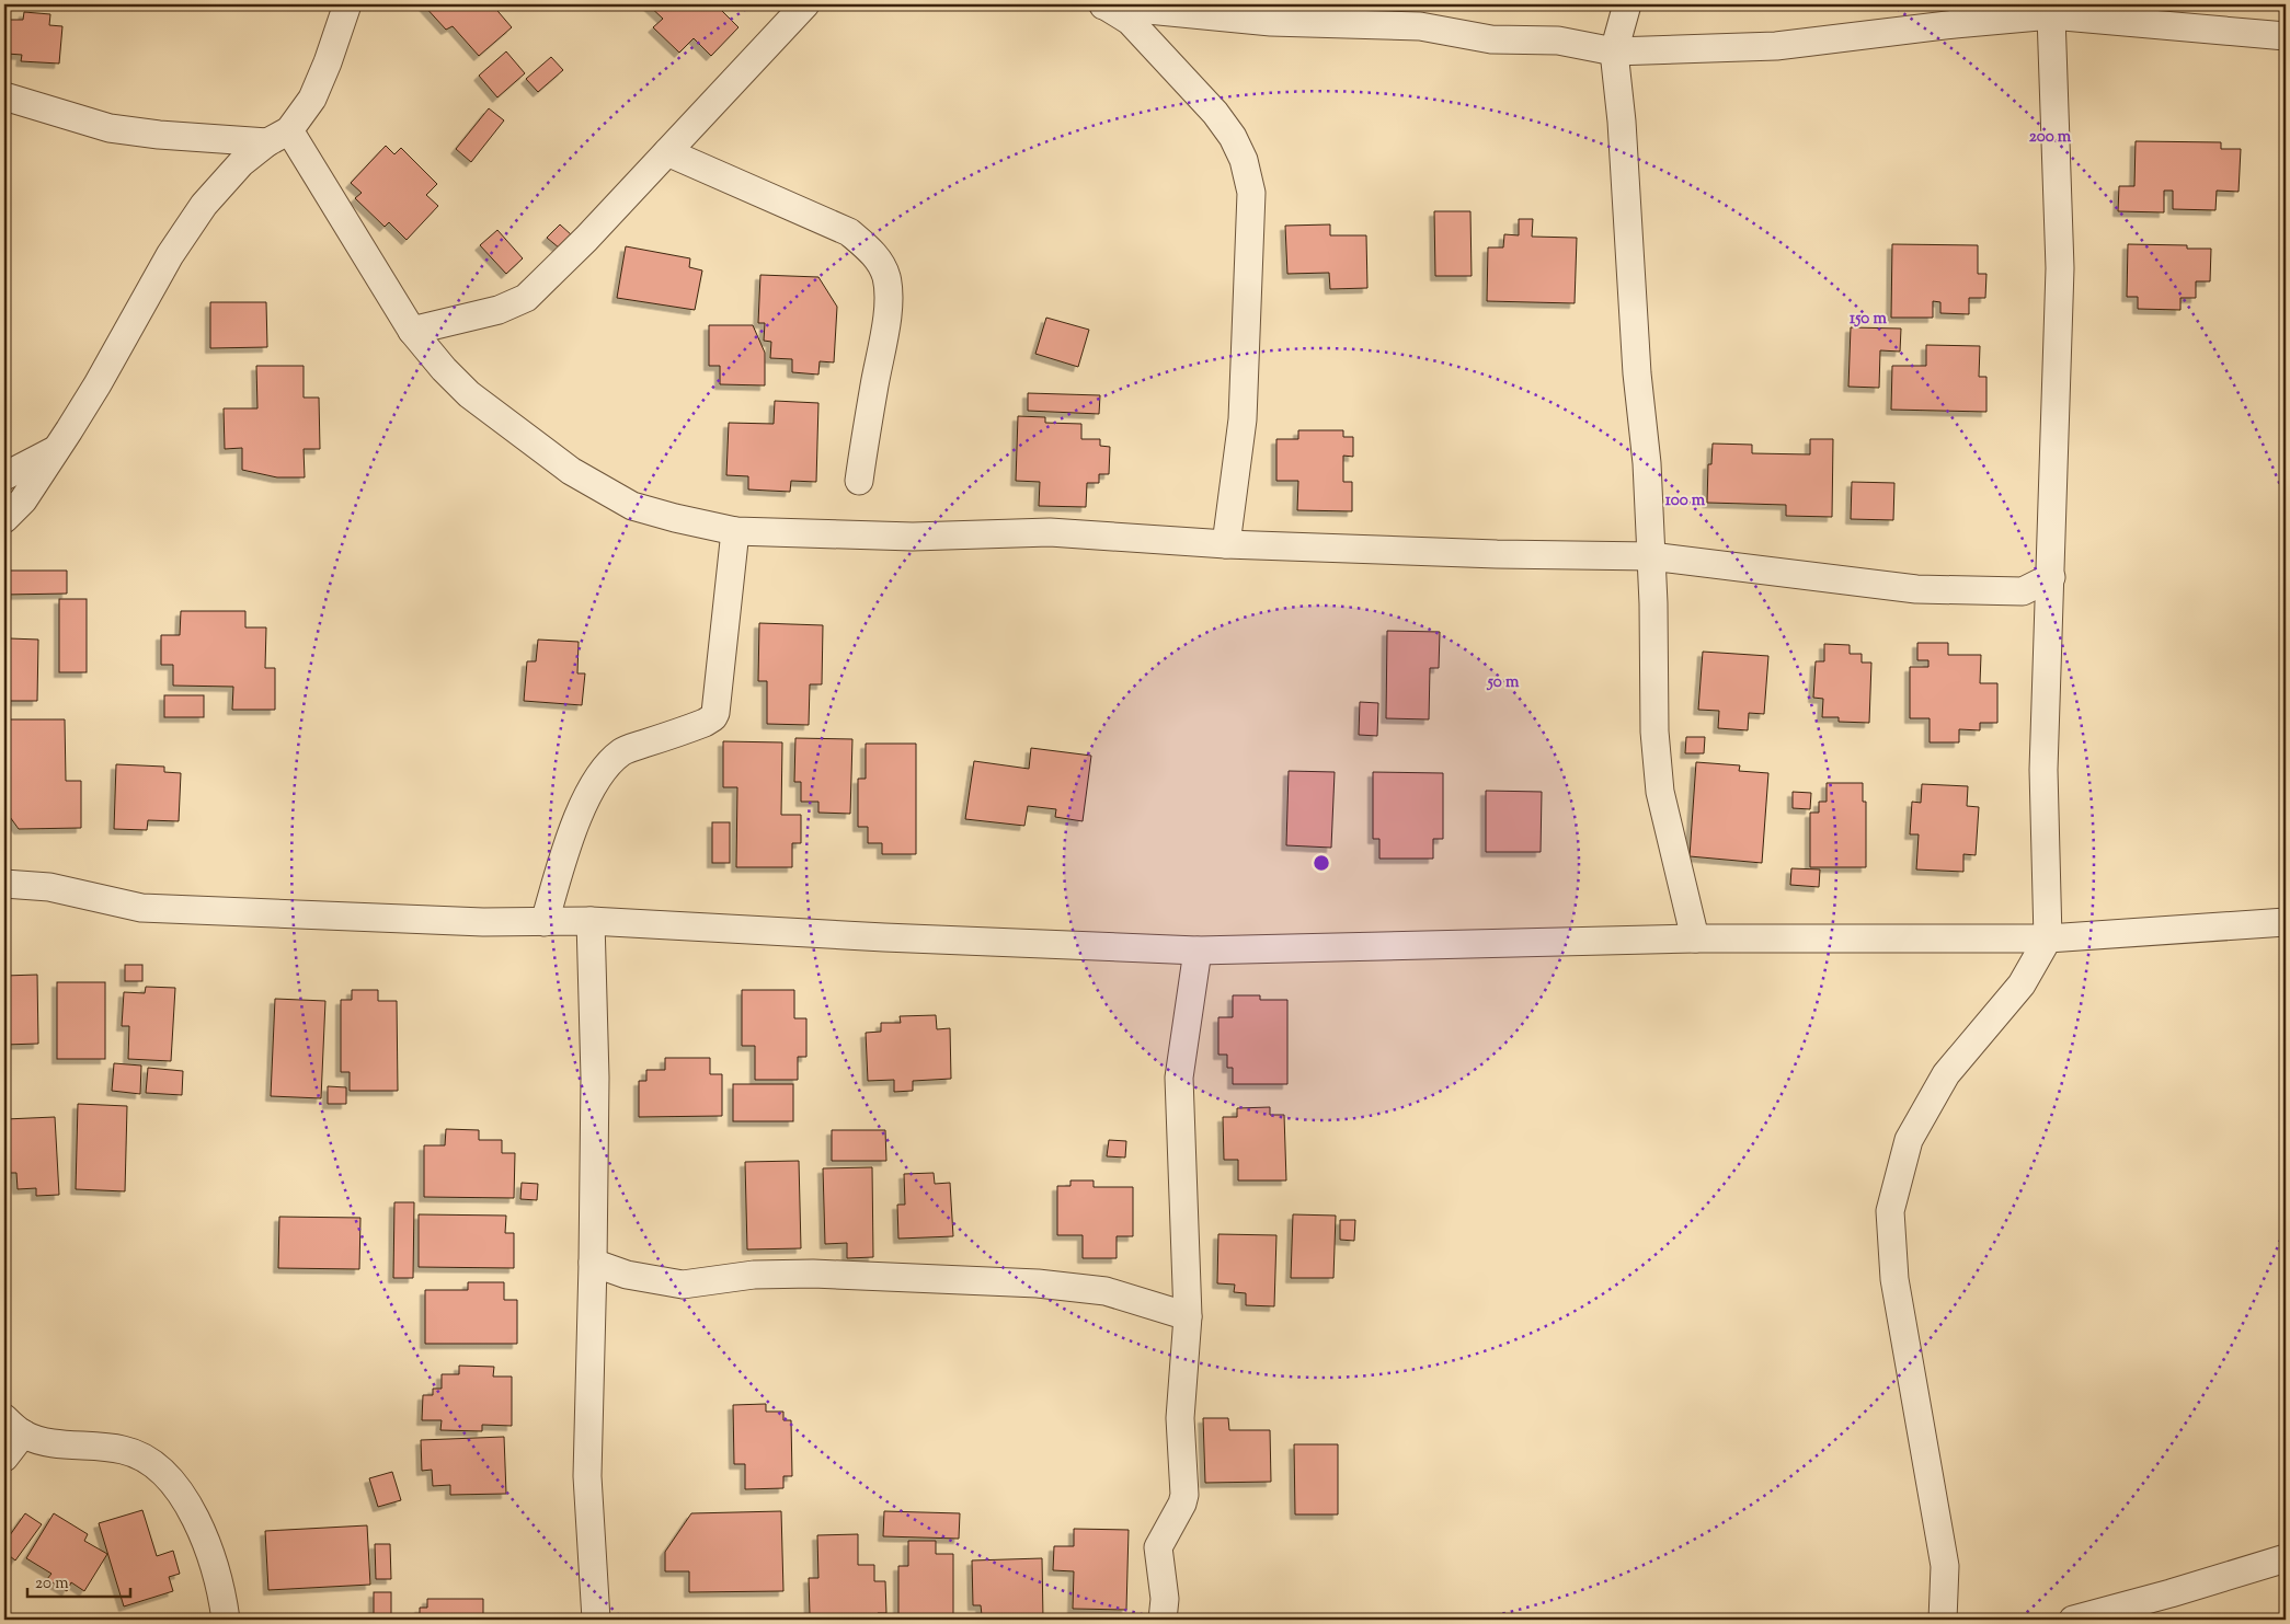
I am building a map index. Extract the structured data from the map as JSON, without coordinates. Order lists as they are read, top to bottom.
{
  "scale_bar": "20 m",
  "rings": [
    "200 m",
    "150 m",
    "100 m",
    "50 m"
  ]
}
